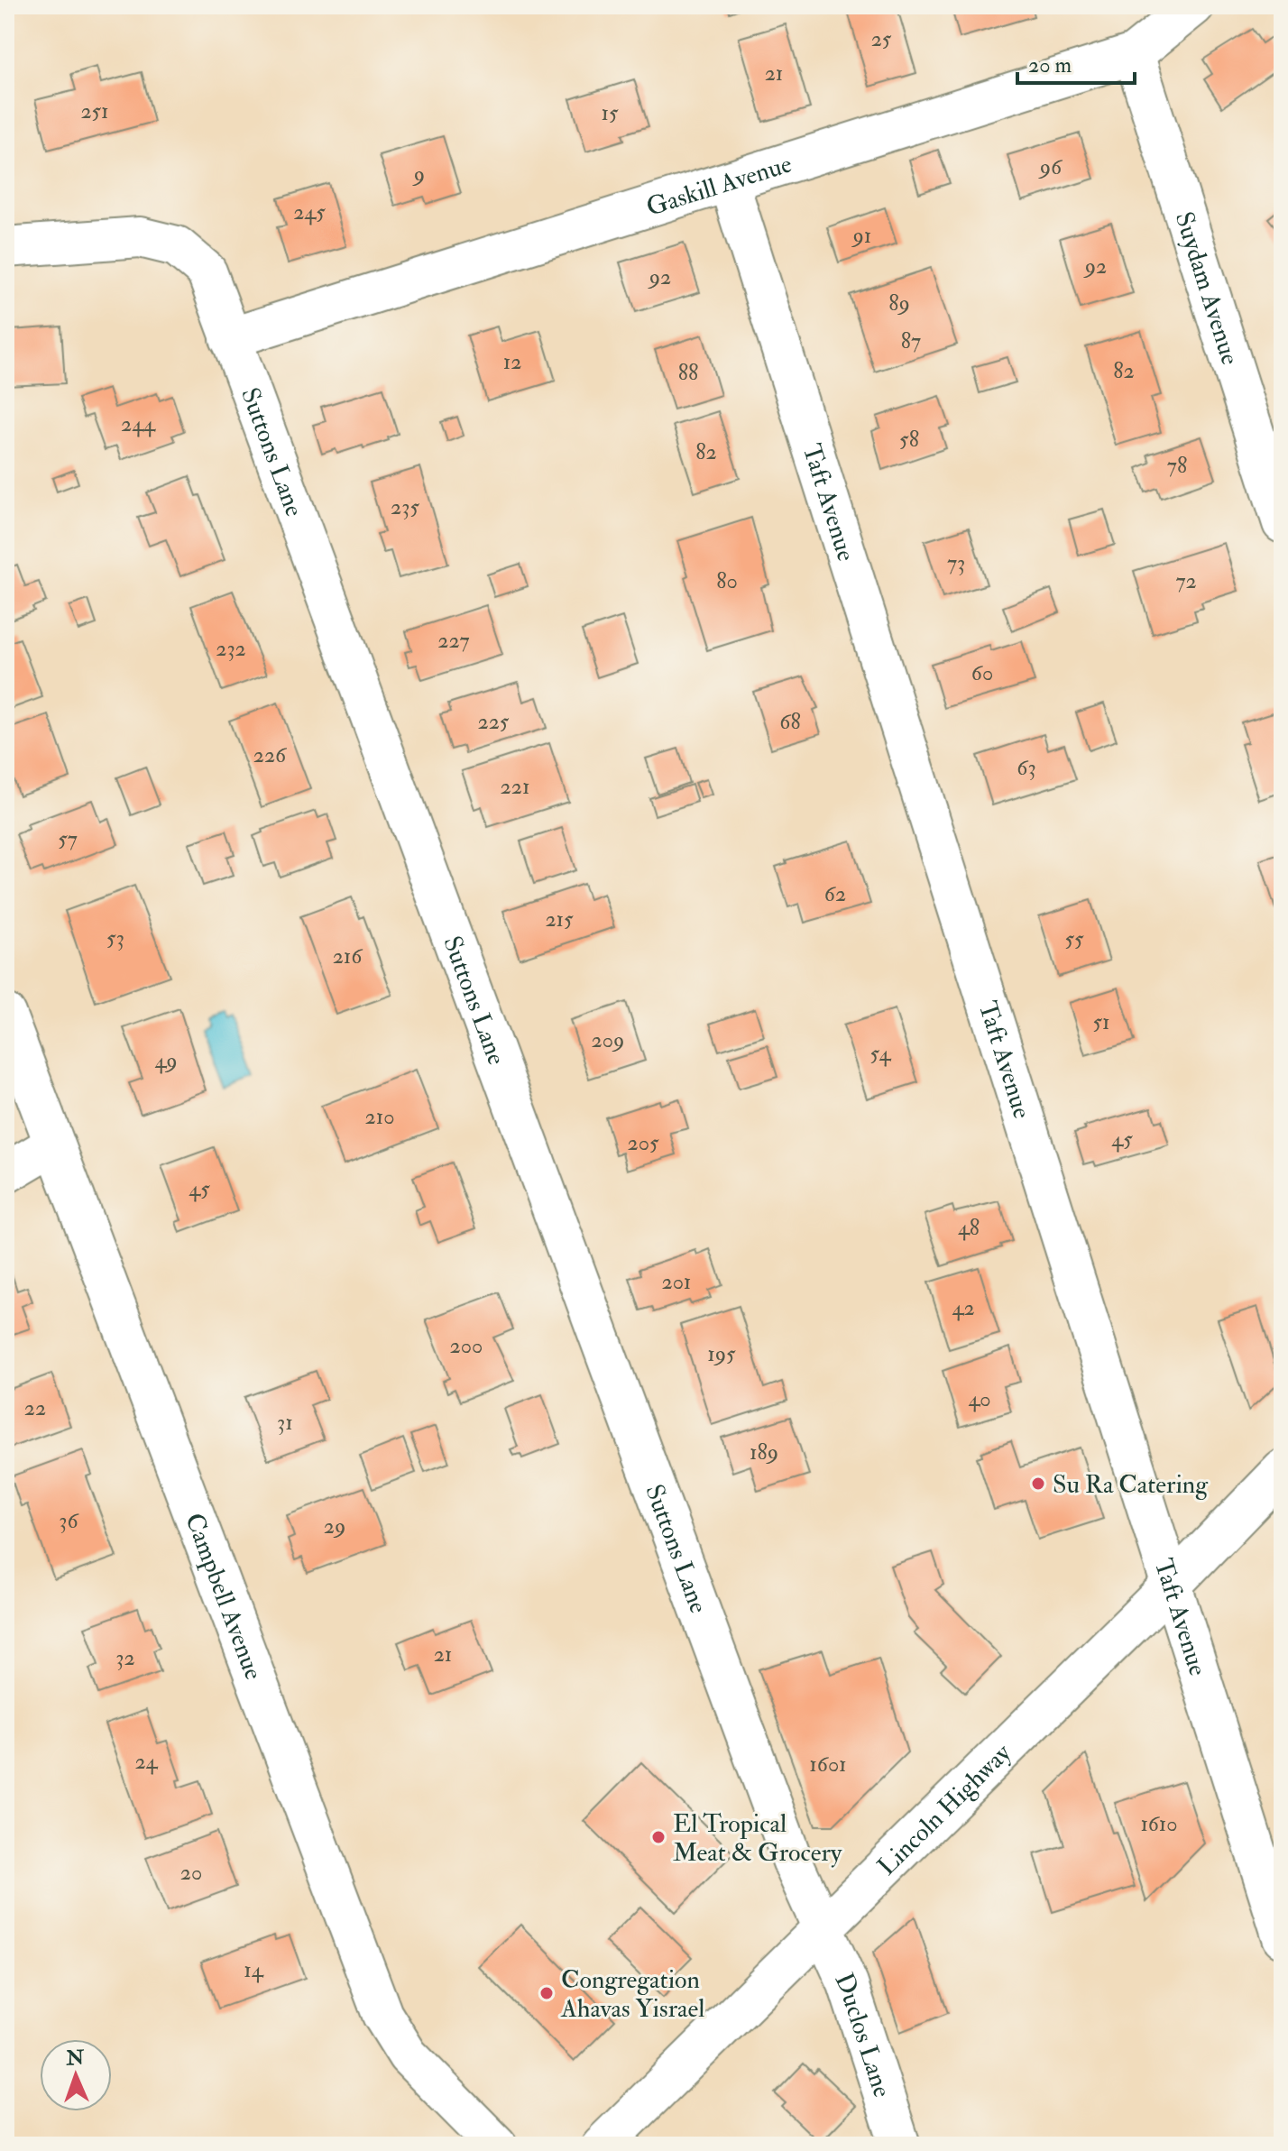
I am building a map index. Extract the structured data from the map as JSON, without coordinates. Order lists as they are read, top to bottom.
{
  "streets": {
    "street": [
      "Gaskill Avenue",
      "Suydam Avenue",
      "Suttons Lane",
      "Taft Avenue",
      "Campbell Avenue",
      "Lincoln Highway",
      "Duclos Lane"
    ]
  },
  "crossings": [
    ["Gaskill Avenue", "Suydam Avenue"],
    ["Gaskill Avenue", "Suttons Lane"],
    ["Gaskill Avenue", "Taft Avenue"],
    ["Suttons Lane", "Lincoln Highway"],
    ["Suttons Lane", "Duclos Lane"],
    ["Taft Avenue", "Lincoln Highway"],
    ["Lincoln Highway", "Duclos Lane"]
  ],
  "places": ["Su Ra Catering", "El Tropical Meat & Grocery", "Congregation Ahavas Yisrael"],
  "house_numbers": [
    "25",
    "21",
    "251",
    "15",
    "96",
    "9",
    "245",
    "91",
    "92",
    "92",
    "89",
    "87",
    "12",
    "82",
    "88",
    "244",
    "58",
    "82",
    "78",
    "235",
    "73",
    "80",
    "72",
    "227",
    "232",
    "60",
    "225",
    "68",
    "226",
    "63",
    "221",
    "57",
    "62",
    "215",
    "53",
    "55",
    "216",
    "51",
    "209",
    "54",
    "49",
    "210",
    "45",
    "205",
    "45",
    "48",
    "201",
    "42",
    "200",
    "195",
    "40",
    "22",
    "31",
    "189",
    "36",
    "29",
    "21",
    "32",
    "24",
    "1601",
    "1610",
    "20",
    "14"
  ],
  "scale_bar": "20 m",
  "north": "top"
}
